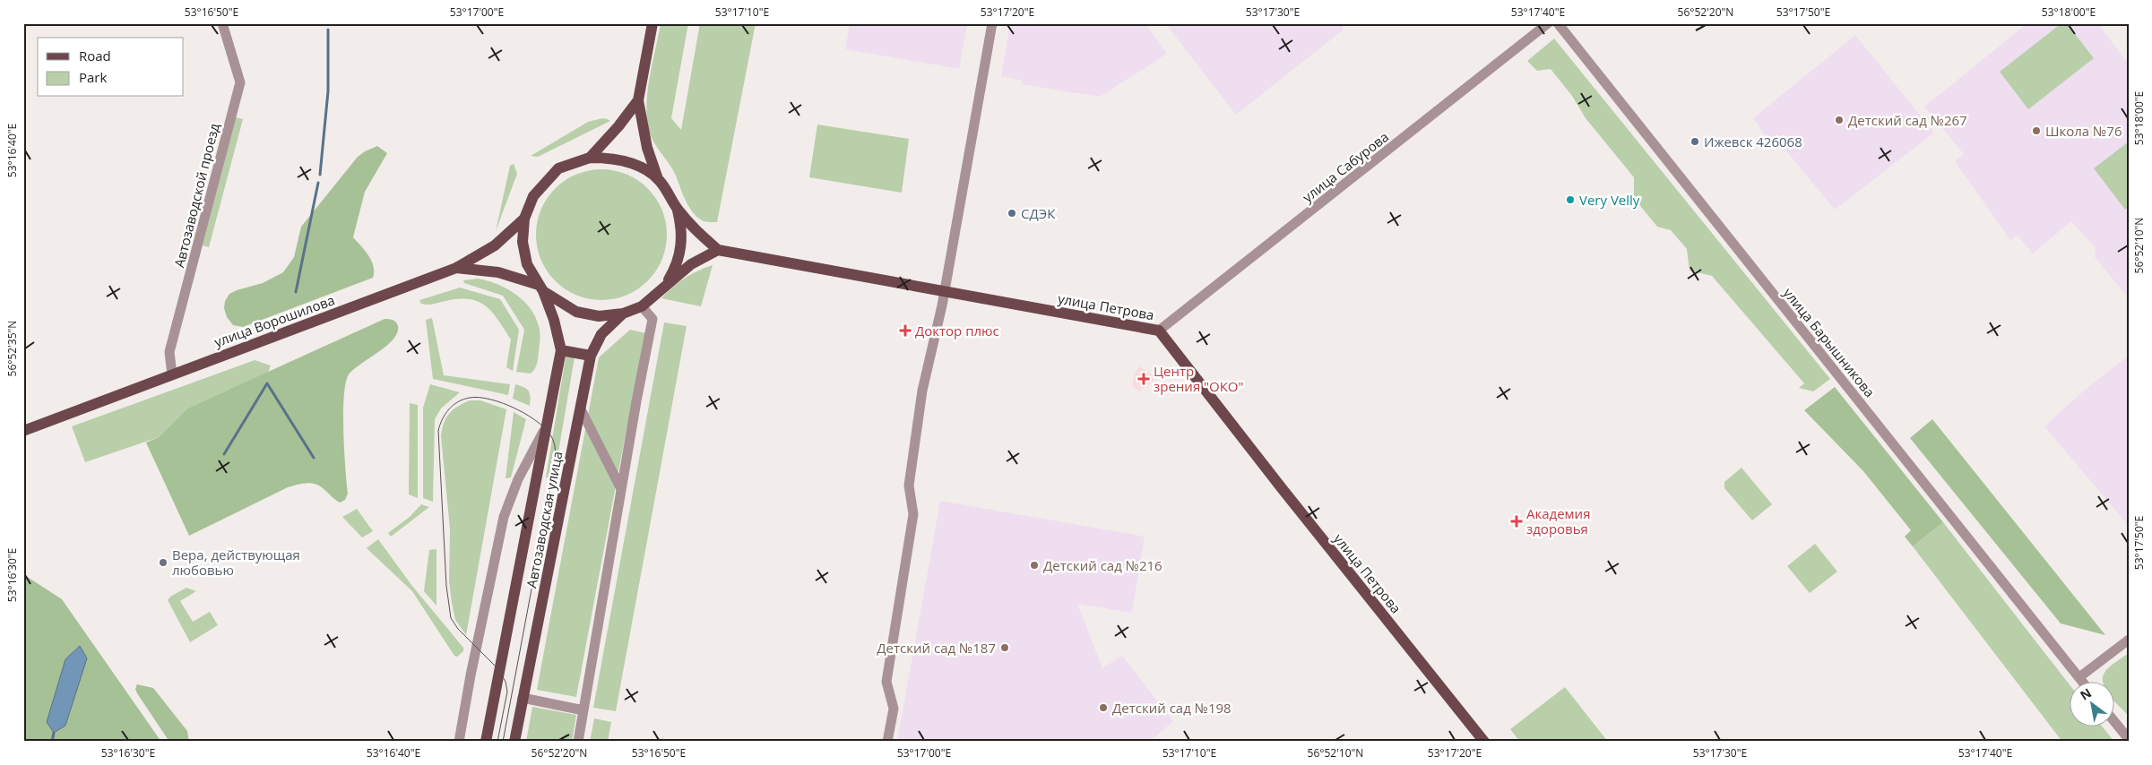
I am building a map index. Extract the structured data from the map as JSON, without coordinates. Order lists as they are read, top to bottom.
{
  "streets": {
    "main road": ["улица Петрова", "улица Ворошилова", "Автозаводская улица"],
    "street": ["улица Сабурова", "Автозаводской проезд", "улица Барышникова"]
  },
  "crossings": [
    ["улица Сабурова", "улица Петрова"],
    ["Автозаводской проезд", "улица Ворошилова"],
    ["улица Ворошилова", "Автозаводская улица"]
  ],
  "places": {
    "other": [
      "Детский сад №267",
      "Школа №76",
      "Ижевск 426068",
      "Very Velly",
      "СДЭК",
      "Вера, действующая любовью",
      "Детский сад №216",
      "Детский сад №187",
      "Детский сад №198"
    ],
    "health": ["Доктор плюс", "Центр зрения \"ОКО\"", "Академия здоровья"]
  },
  "legend": ["Road", "Park"],
  "north": "top left",
  "coordinates": [
    "53°16'50\"E",
    "53°17'00\"E",
    "53°17'10\"E",
    "53°17'20\"E",
    "53°17'30\"E",
    "53°17'40\"E",
    "56°52'20\"N",
    "53°17'50\"E",
    "53°18'00\"E",
    "53°16'40\"E",
    "56°52'10\"N",
    "56°52'35\"N",
    "53°16'30\"E"
  ]
}
